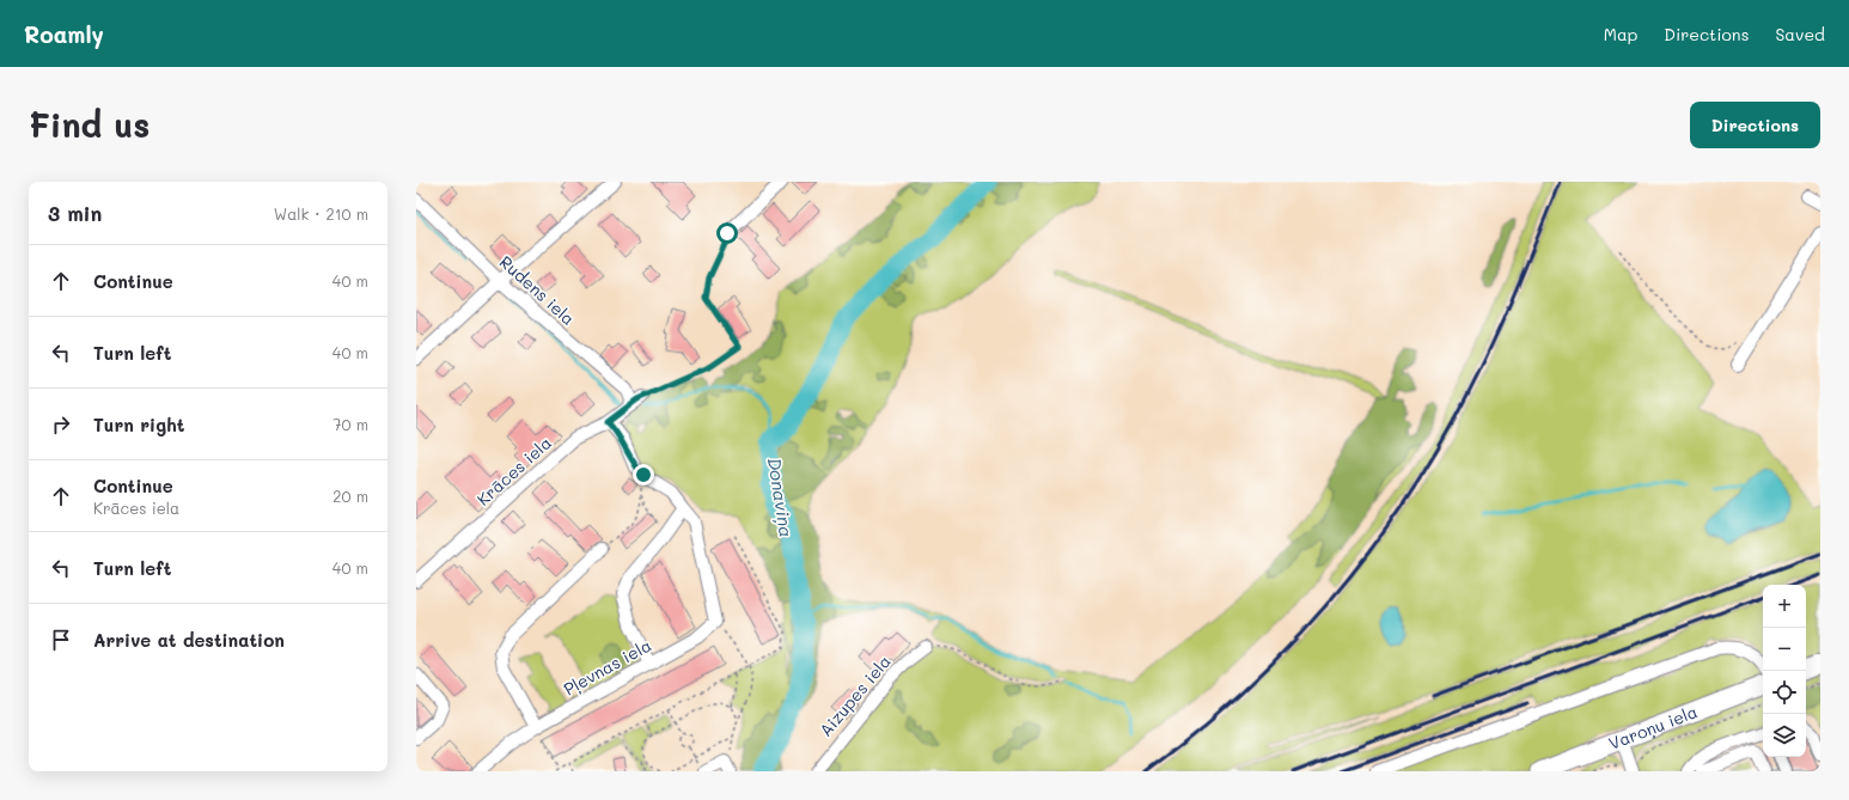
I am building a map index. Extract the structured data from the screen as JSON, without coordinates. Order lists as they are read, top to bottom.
{
  "streets": {
    "highway": ["Varoņu iela"],
    "street": [
      "Rudens iela",
      "Krāces iela",
      "Pļevnas iela",
      "Aizupes iela"
    ]
  },
  "crossings": [
    ["Rudens iela", "Krāces iela"]
  ],
  "water": ["Donaviņa"],
  "page": {
    "header": "Roamly",
    "nav": ["Map", "Directions", "Saved"],
    "buttons": "Directions",
    "title": "Find us",
    "heading": ["3 min", "Walk · 210 m"],
    "list": [
      ["Continue", "40 m"],
      ["Turn left", "40 m"],
      ["Turn right", "70 m"],
      ["Continue", "Krāces iela", "20 m"],
      ["Turn left", "40 m"],
      "Arrive at destination"
    ],
    "map_buttons": ["+", "−"]
  }
}
